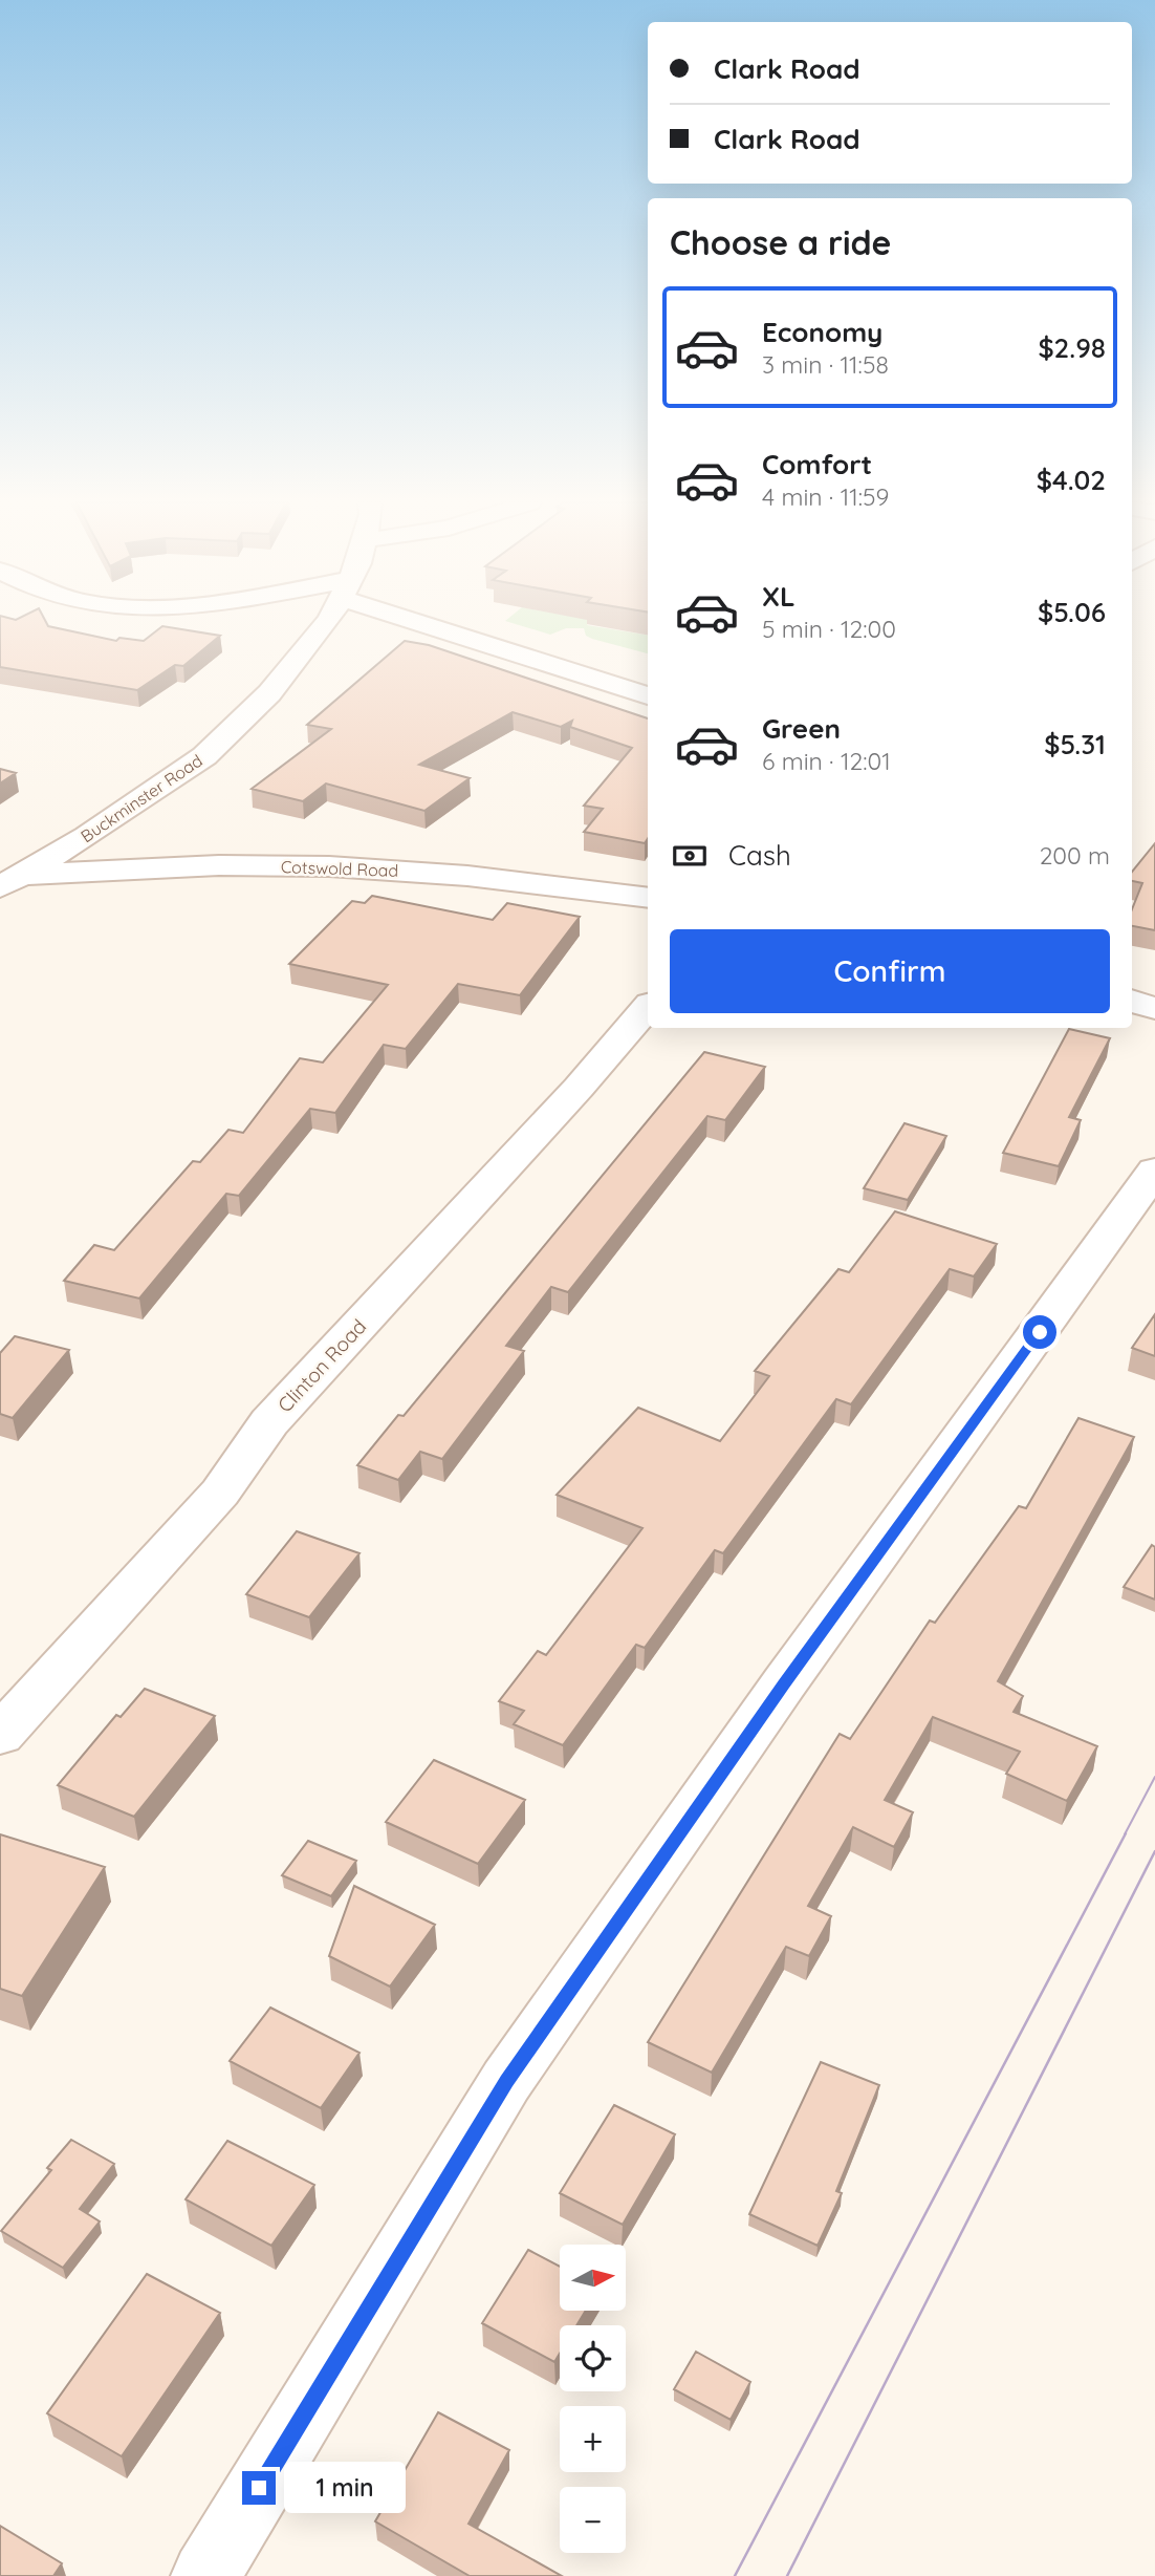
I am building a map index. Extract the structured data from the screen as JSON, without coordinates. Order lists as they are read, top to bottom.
{
  "streets": {
    "street": ["Buckminster Road", "Cotswold Road", "Clinton Road"]
  },
  "crossings": [
    ["Buckminster Road", "Cotswold Road"]
  ],
  "north": "right",
  "page": {
    "banner": ["Clark Road", "Clark Road"],
    "heading": "Choose a ride",
    "list": [
      {
        "name": "Economy",
        "note": "3 min · 11:58",
        "value": "$2.98"
      },
      {
        "name": "Comfort",
        "note": "4 min · 11:59",
        "value": "$4.02"
      },
      {
        "name": "XL",
        "note": "5 min · 12:00",
        "value": "$5.06"
      },
      {
        "name": "Green",
        "note": "6 min · 12:01",
        "value": "$5.31"
      }
    ],
    "pay": ["Cash", "200 m"],
    "buttons": "Confirm",
    "map_buttons": ["+", "−"],
    "bubble": "1 min"
  }
}
